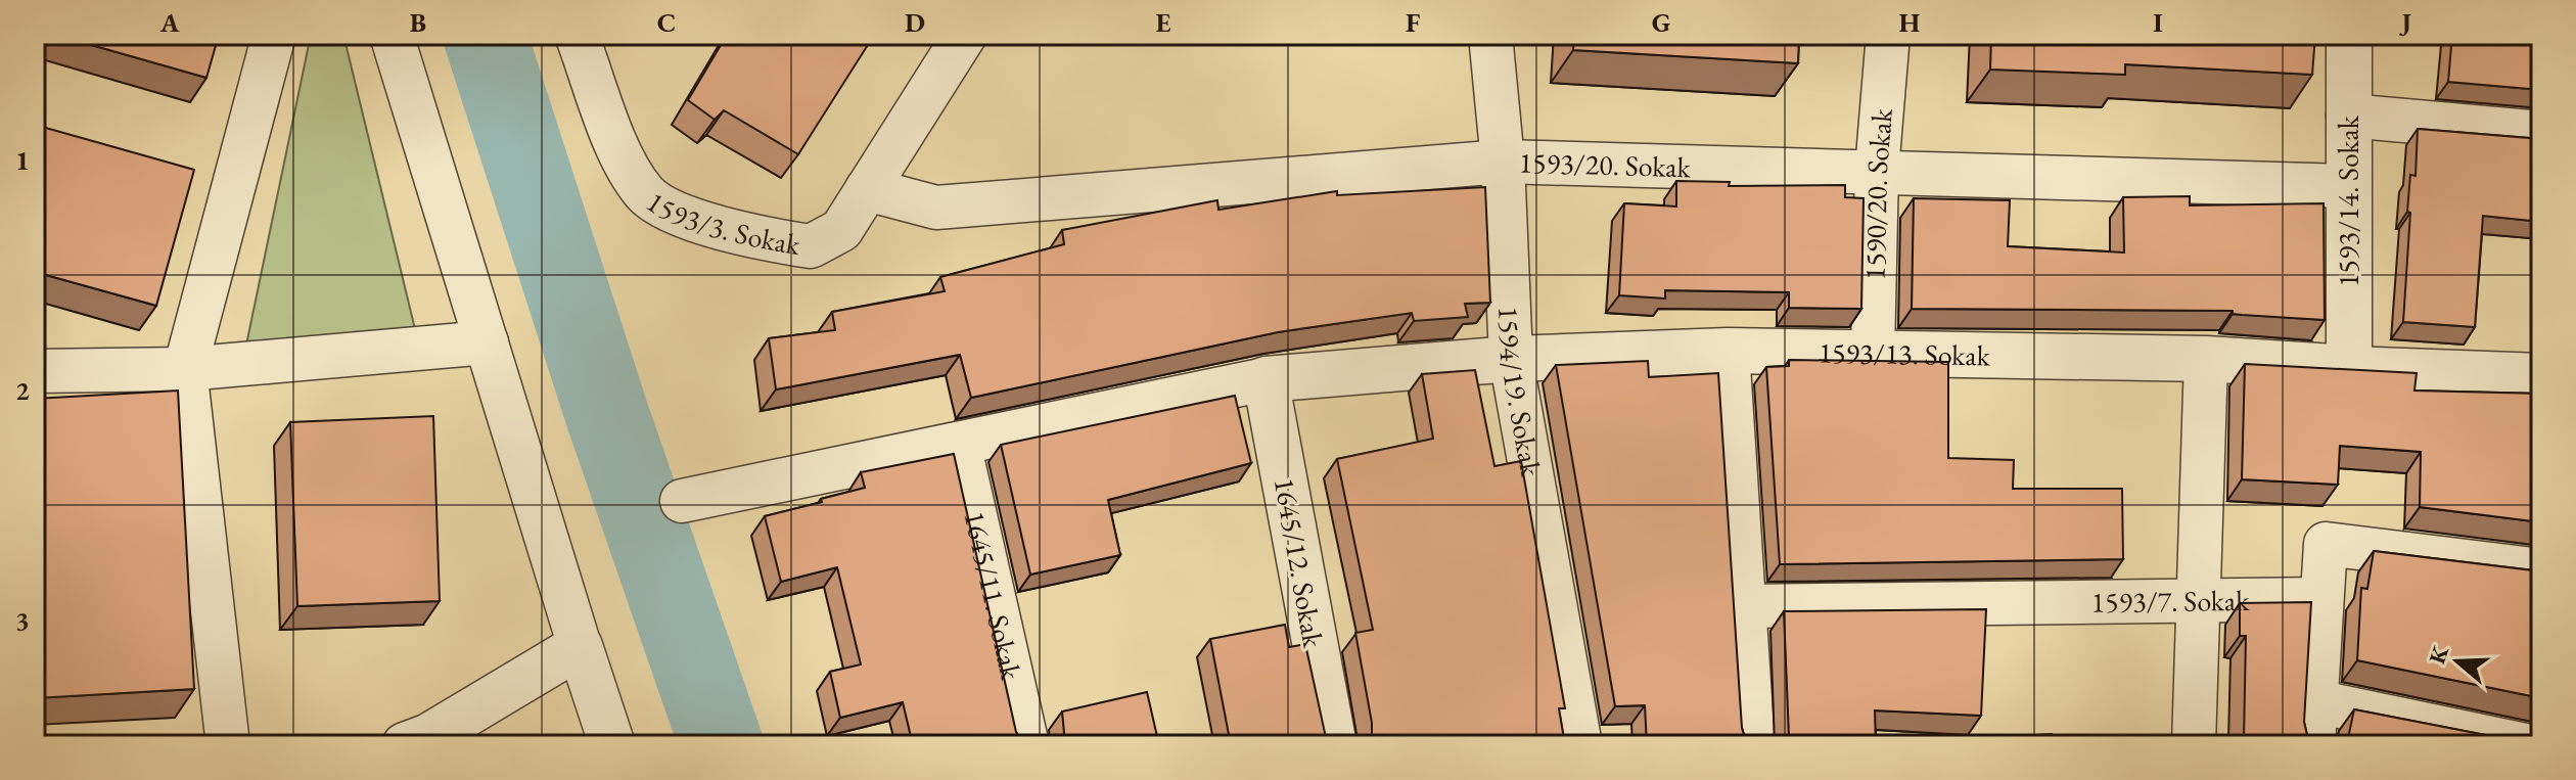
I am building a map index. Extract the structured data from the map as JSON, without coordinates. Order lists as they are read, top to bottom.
{
  "streets": {
    "street": [
      "1593/20. Sokak",
      "1590/20. Sokak",
      "1593/14. Sokak",
      "1593/3. Sokak",
      "1593/13. Sokak",
      "1594/19. Sokak",
      "1645/12. Sokak",
      "1645/11. Sokak",
      "1593/7. Sokak"
    ]
  },
  "crossings": [
    ["1593/20. Sokak", "1590/20. Sokak"],
    ["1593/20. Sokak", "1593/14. Sokak"],
    ["1593/20. Sokak", "1593/3. Sokak"],
    ["1593/20. Sokak", "1594/19. Sokak"],
    ["1590/20. Sokak", "1593/13. Sokak"],
    ["1593/14. Sokak", "1593/13. Sokak"],
    ["1593/13. Sokak", "1594/19. Sokak"],
    ["1593/13. Sokak", "1645/12. Sokak"]
  ],
  "north": "left",
  "grid": {
    "columns": [
      "A",
      "B",
      "C",
      "D",
      "E",
      "F",
      "G",
      "H",
      "I",
      "J"
    ],
    "rows": ["1", "2", "3"]
  }
}
